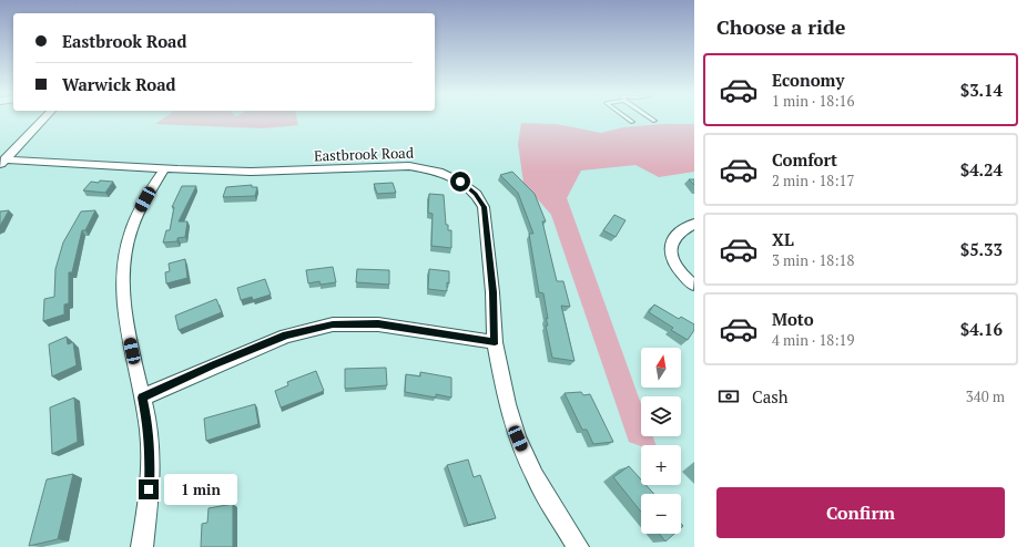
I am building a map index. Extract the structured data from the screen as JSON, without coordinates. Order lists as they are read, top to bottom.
{
  "streets": {
    "street": ["Eastbrook Road"]
  },
  "north": "top",
  "page": {
    "heading": "Choose a ride",
    "banner": ["Eastbrook Road", "Warwick Road"],
    "list": [
      {
        "name": "Economy",
        "note": "1 min · 18:16",
        "value": "$3.14"
      },
      {
        "name": "Comfort",
        "note": "2 min · 18:17",
        "value": "$4.24"
      },
      {
        "name": "XL",
        "note": "3 min · 18:18",
        "value": "$5.33"
      },
      {
        "name": "Moto",
        "note": "4 min · 18:19",
        "value": "$4.16"
      }
    ],
    "map_buttons": ["+", "−"],
    "pay": ["Cash", "340 m"],
    "bubble": "1 min",
    "buttons": "Confirm"
  }
}
